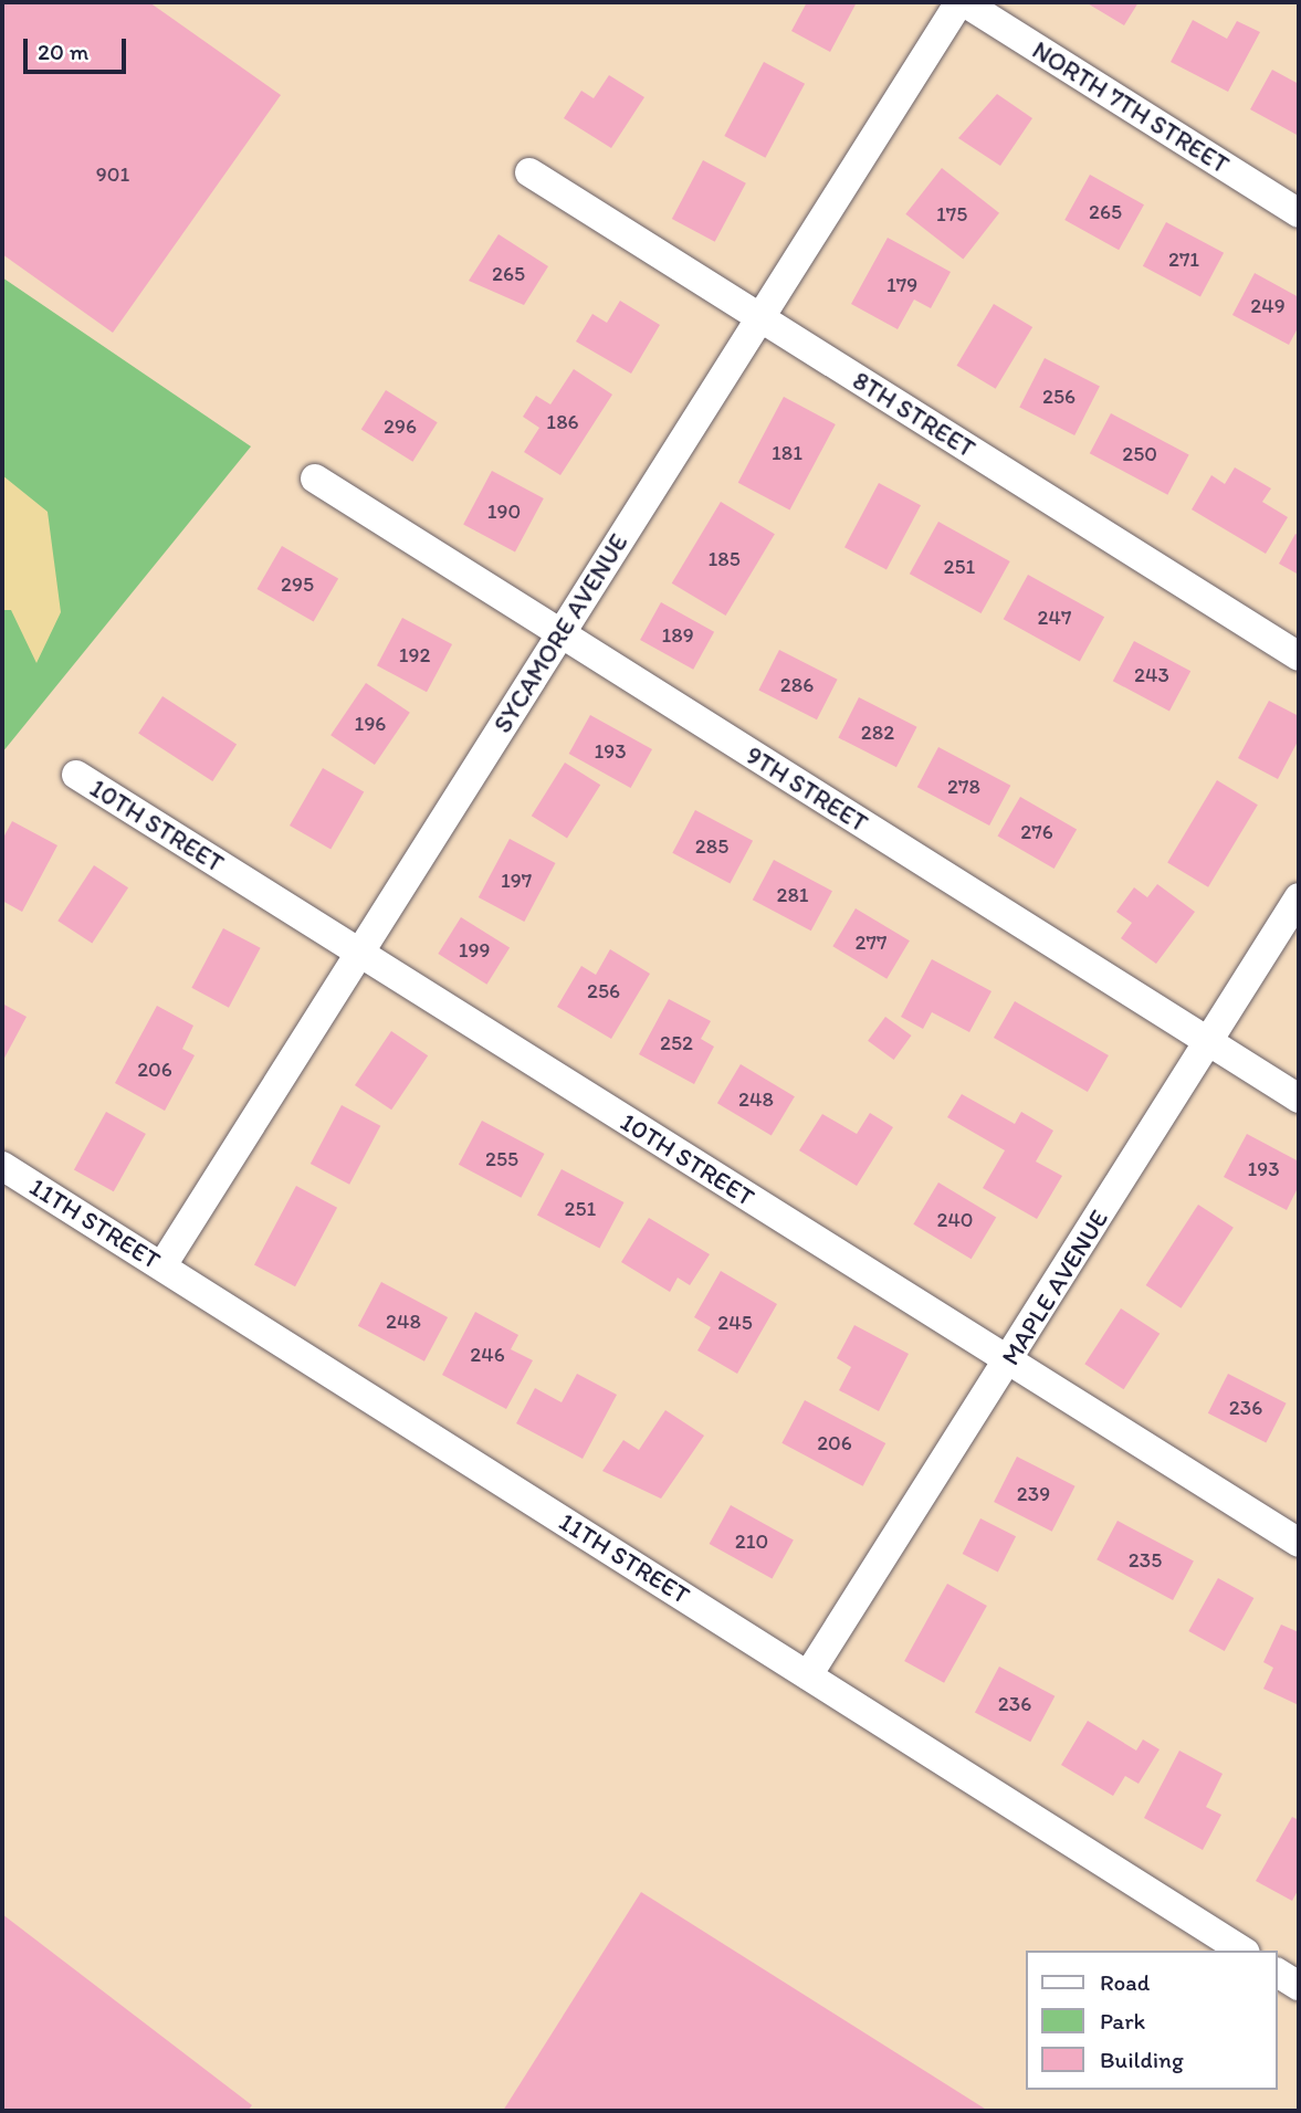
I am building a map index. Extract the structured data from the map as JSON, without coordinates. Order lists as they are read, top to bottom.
{
  "streets": {
    "street": [
      "NORTH 7TH STREET",
      "8TH STREET",
      "SYCAMORE AVENUE",
      "9TH STREET",
      "10TH STREET",
      "11TH STREET",
      "MAPLE AVENUE"
    ]
  },
  "crossings": [
    ["NORTH 7TH STREET", "SYCAMORE AVENUE"],
    ["8TH STREET", "SYCAMORE AVENUE"],
    ["SYCAMORE AVENUE", "9TH STREET"],
    ["SYCAMORE AVENUE", "10TH STREET"],
    ["SYCAMORE AVENUE", "11TH STREET"],
    ["9TH STREET", "MAPLE AVENUE"],
    ["10TH STREET", "MAPLE AVENUE"],
    ["11TH STREET", "MAPLE AVENUE"]
  ],
  "house_numbers": [
    "901",
    "265",
    "175",
    "271",
    "265",
    "179",
    "249",
    "256",
    "186",
    "296",
    "181",
    "250",
    "190",
    "185",
    "251",
    "295",
    "247",
    "189",
    "192",
    "243",
    "286",
    "196",
    "282",
    "193",
    "278",
    "276",
    "285",
    "197",
    "281",
    "277",
    "199",
    "256",
    "252",
    "206",
    "248",
    "255",
    "193",
    "251",
    "240",
    "248",
    "245",
    "246",
    "236",
    "206",
    "239",
    "210",
    "235",
    "236"
  ],
  "legend": ["Road", "Park", "Building"],
  "scale_bar": "20 m"
}
